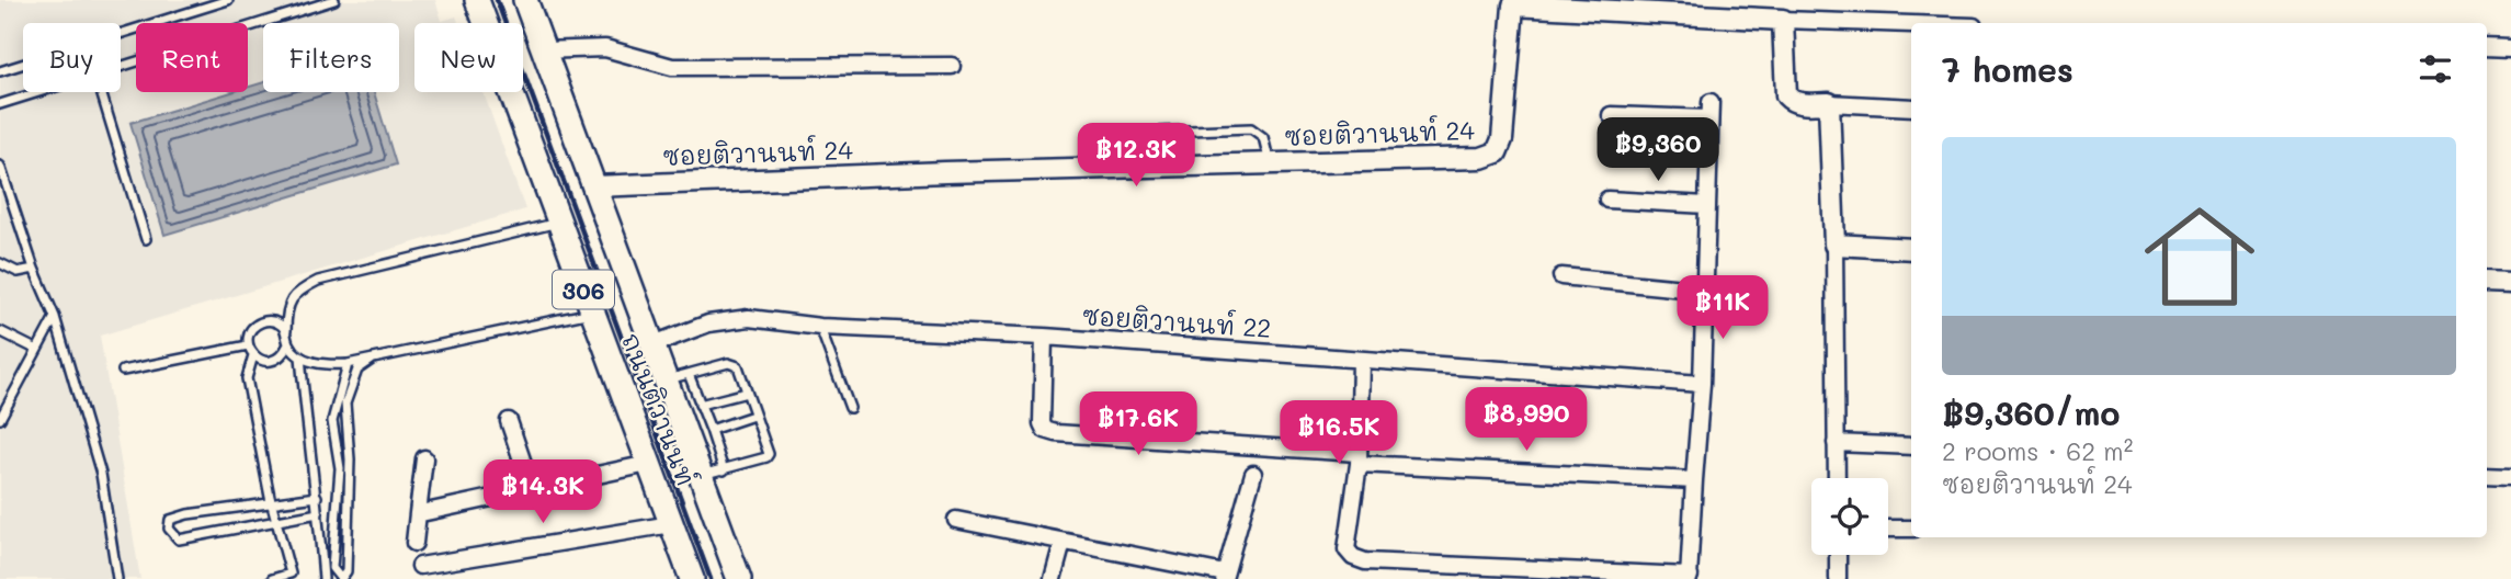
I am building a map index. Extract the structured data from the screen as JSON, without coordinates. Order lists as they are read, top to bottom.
{
  "streets": {
    "main road": ["306", "ถนนติวานนท์"],
    "street": ["ซอยติวานนท์ 24", "ซอยติวานนท์ 22"]
  },
  "crossings": [
    ["ซอยติวานนท์ 24", "ถนนติวานนท์"],
    ["ซอยติวานนท์ 22", "ถนนติวานนท์"]
  ],
  "page": {
    "chip": [
      "Buy",
      "Rent",
      "Filters",
      "New"
    ],
    "heading": "7 homes",
    "list": [
      {
        "name": "฿9,360/mo",
        "note": "2 rooms · 62 m² · ซอยติวานนท์ 24"
      }
    ],
    "price": [
      "฿9,360",
      "฿12.3K",
      "฿11K",
      "฿8,990",
      "฿17.6K",
      "฿16.5K",
      "฿14.3K"
    ]
  }
}
